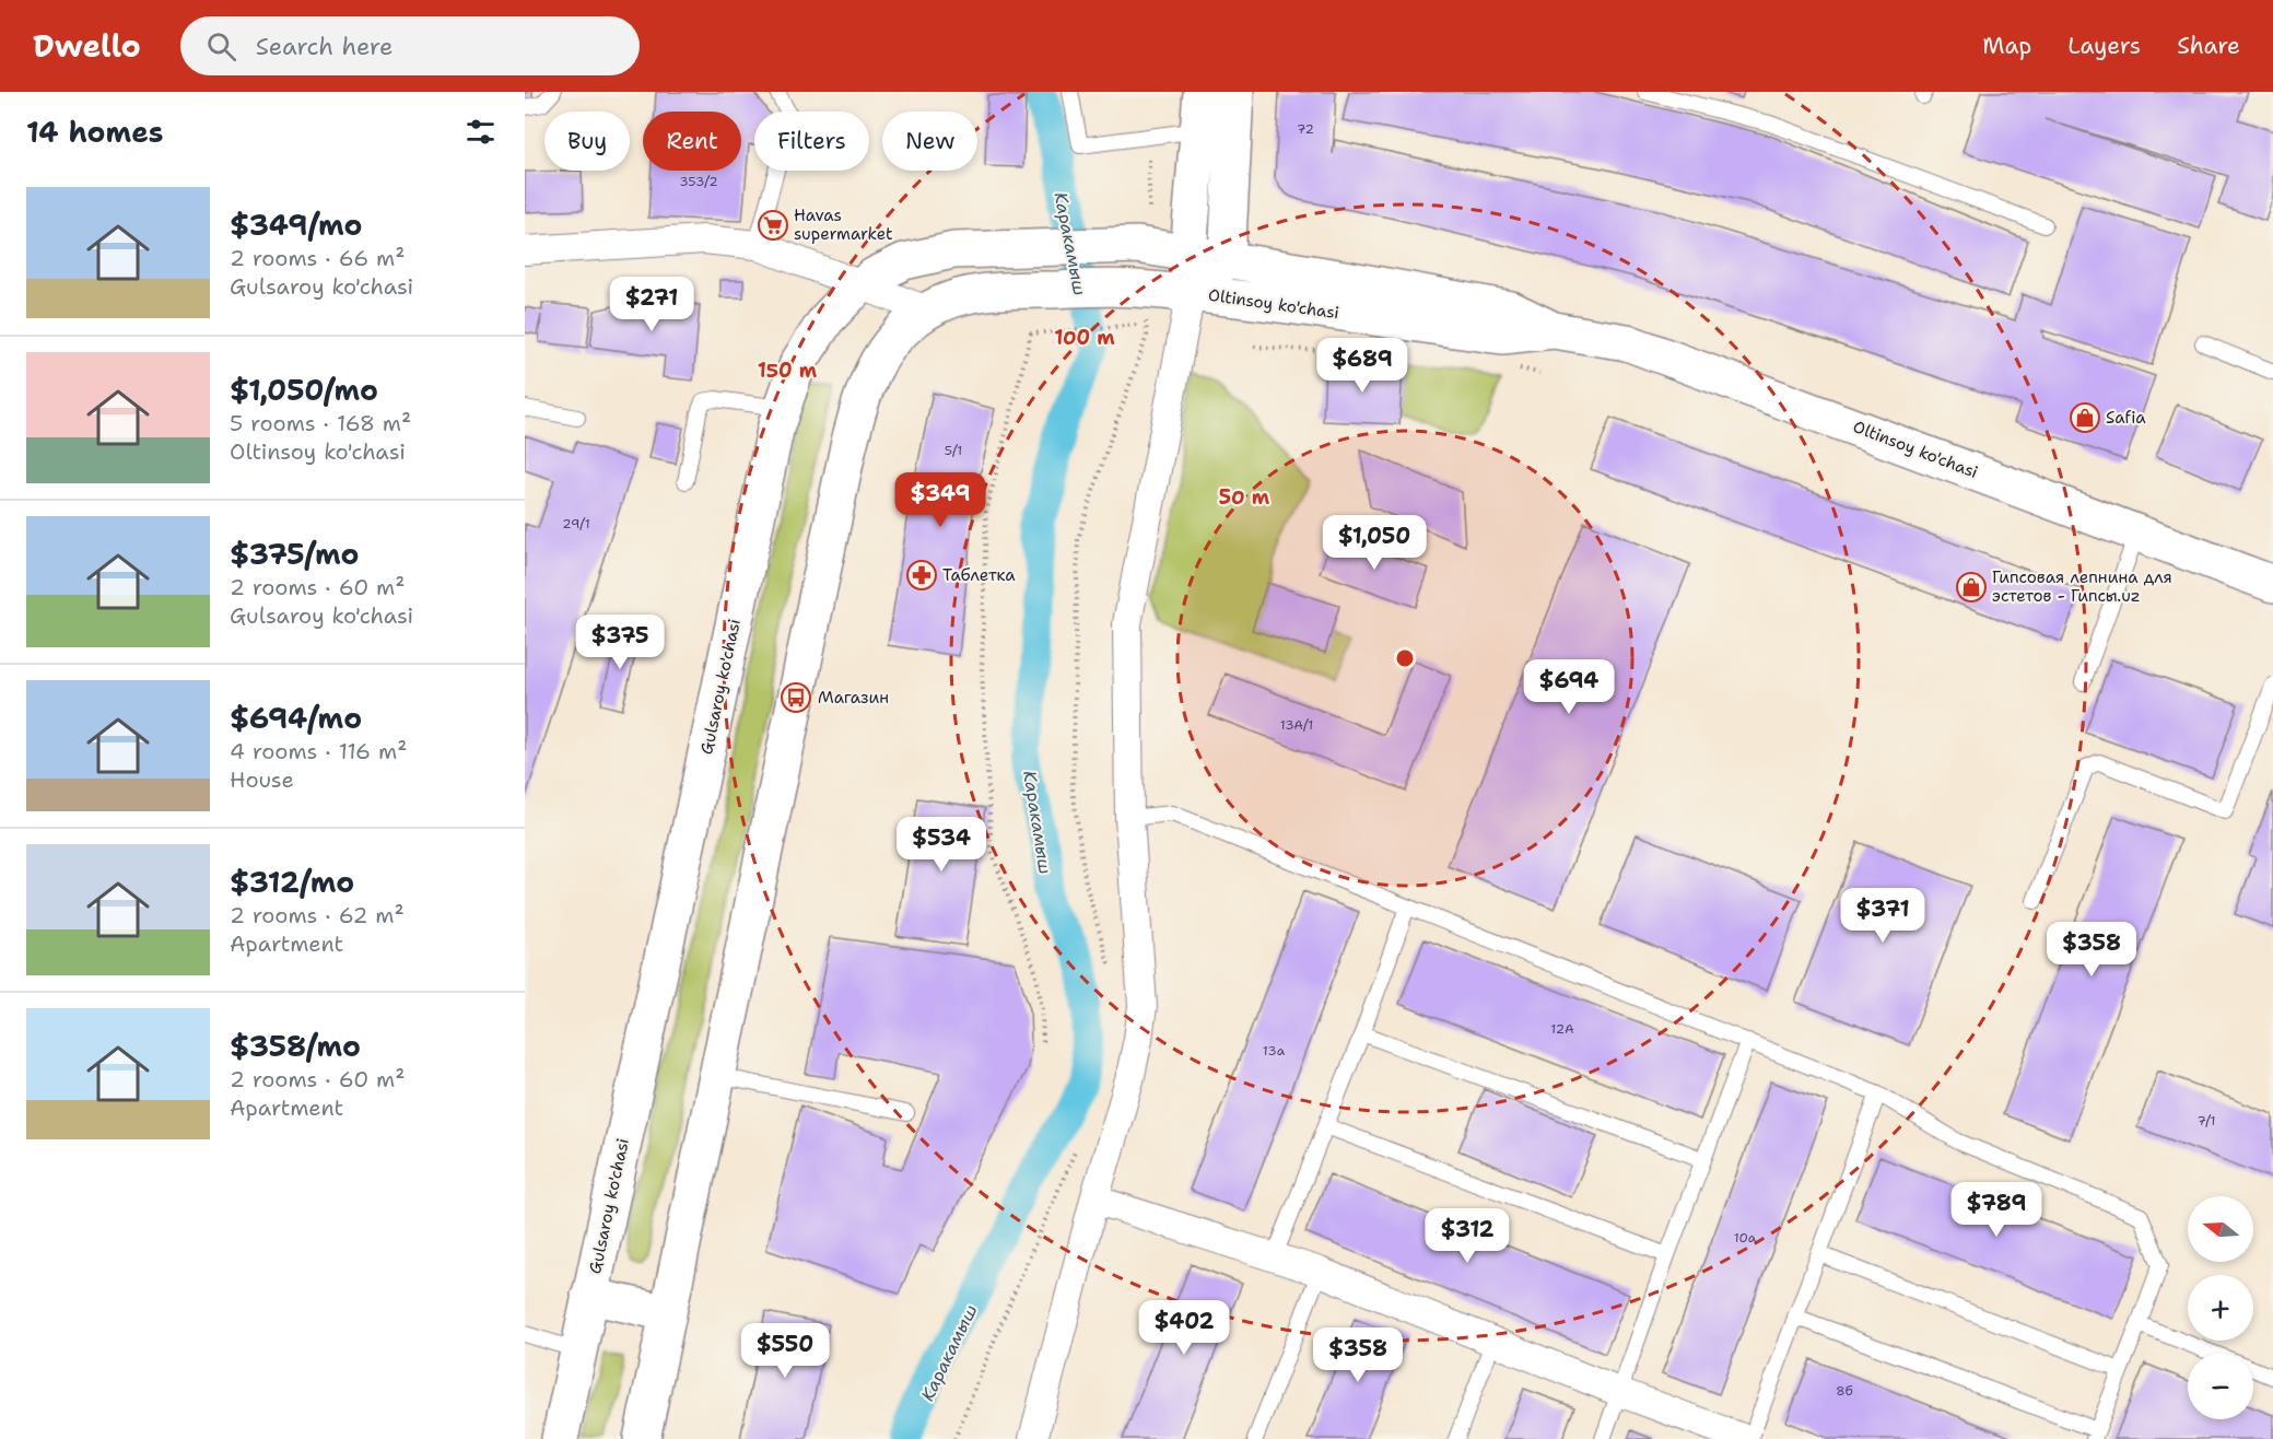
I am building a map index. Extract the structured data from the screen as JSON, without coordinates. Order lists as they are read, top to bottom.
{
  "streets": {
    "main road": ["Oltinsoy ko'chasi", "Gulsaroy ko'chasi"]
  },
  "crossings": [
    ["Oltinsoy ko'chasi", "Gulsaroy ko'chasi"]
  ],
  "water": ["Каракамыш"],
  "places": {
    "supermarket": ["Havas supermarket"],
    "shop": ["Safia", "Гипсовая лепнина для эстетов - Гипсы.uz"],
    "pharmacy": ["Таблетка"],
    "bus stop": ["Магазин"]
  },
  "house_numbers": [
    "72",
    "353/2",
    "5/1",
    "29/1",
    "13A/1",
    "12А",
    "13а",
    "7/1",
    "10а",
    "8б"
  ],
  "north": "left",
  "page": {
    "header": "Dwello",
    "search": "Search here",
    "nav": ["Map", "Layers", "Share"],
    "heading": "14 homes",
    "chip": [
      "Buy",
      "Rent",
      "Filters",
      "New"
    ],
    "list": [
      {
        "name": "$349/mo",
        "note": "2 rooms · 66 m² · Gulsaroy ko'chasi"
      },
      {
        "name": "$1,050/mo",
        "note": "5 rooms · 168 m² · Oltinsoy ko'chasi"
      },
      {
        "name": "$375/mo",
        "note": "2 rooms · 60 m² · Gulsaroy ko'chasi"
      },
      {
        "name": "$694/mo",
        "note": "4 rooms · 116 m² · House"
      },
      {
        "name": "$312/mo",
        "note": "2 rooms · 62 m² · Apartment"
      },
      {
        "name": "$358/mo",
        "note": "2 rooms · 60 m² · Apartment"
      }
    ],
    "price": [
      "$271",
      "$689",
      "$349",
      "$1,050",
      "$375",
      "$694",
      "$534",
      "$371",
      "$358",
      "$789",
      "$312",
      "$402",
      "$550",
      "$358"
    ],
    "map_buttons": ["+", "−"]
  },
  "rings": ["100 m", "150 m", "50 m"]
}
